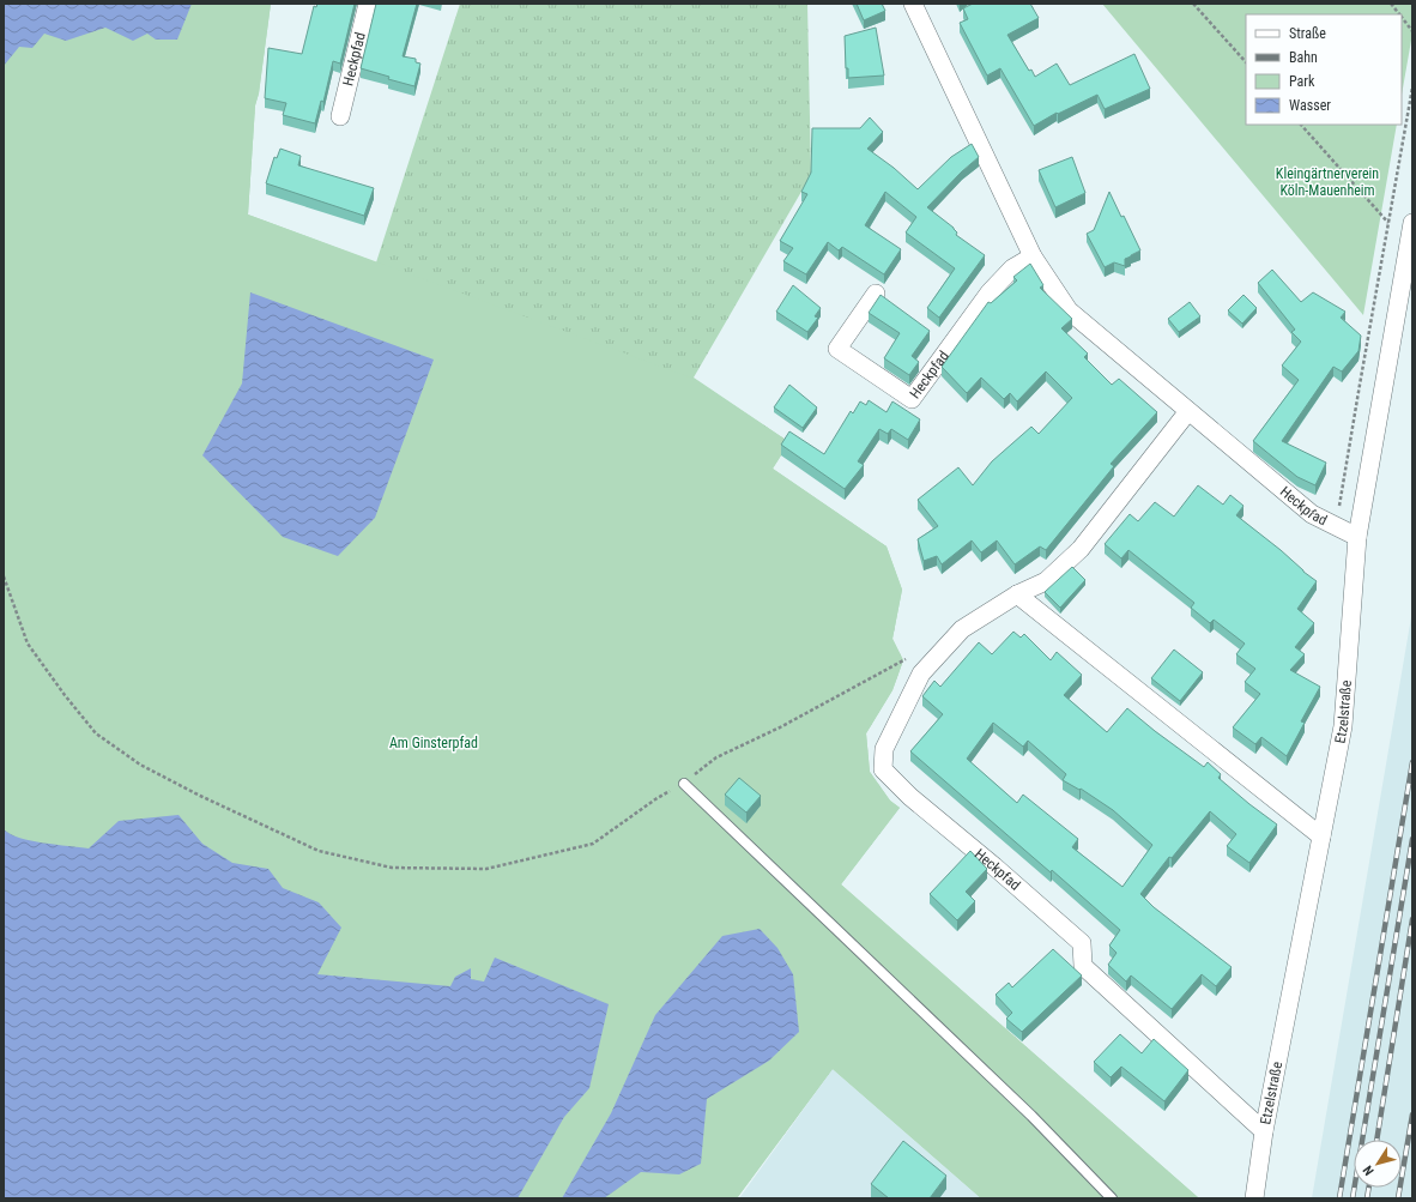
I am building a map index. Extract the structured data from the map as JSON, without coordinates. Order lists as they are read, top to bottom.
{
  "streets": {
    "street": ["Heckpfad", "Etzelstraße"]
  },
  "crossings": [
    ["Heckpfad", "Etzelstraße"]
  ],
  "parks": ["Kleingärtnerverein Köln-Mauenheim", "Am Ginsterpfad"],
  "legend": [
    "Straße",
    "Bahn",
    "Park",
    "Wasser"
  ],
  "north": "bottom left"
}
